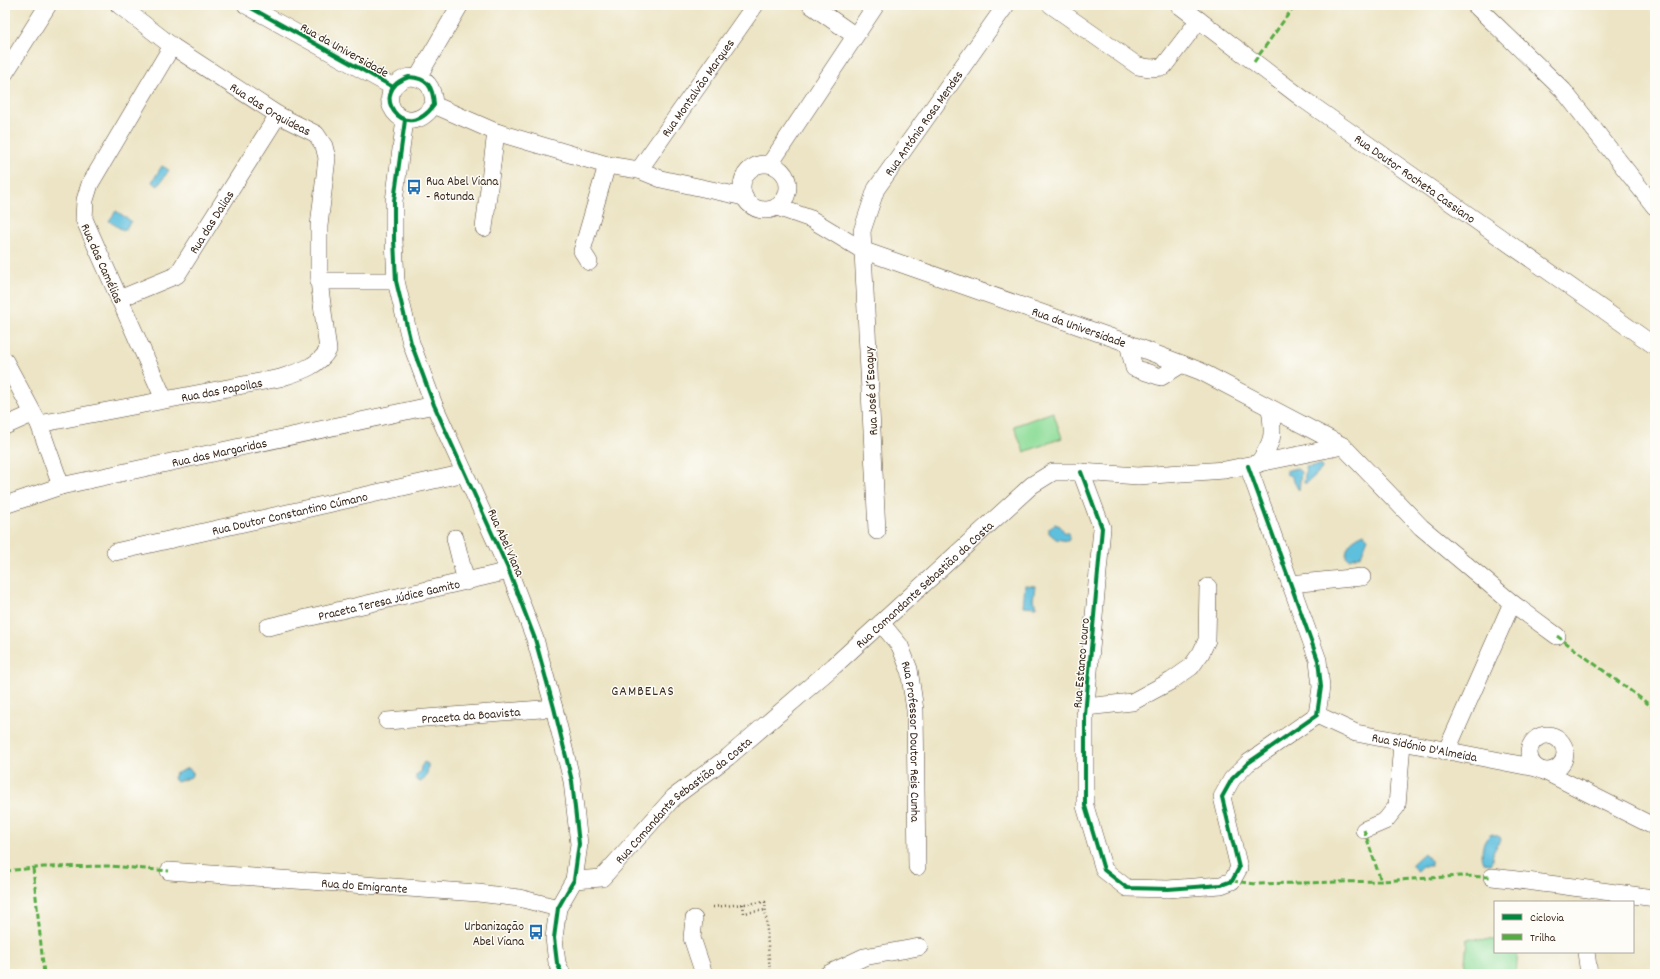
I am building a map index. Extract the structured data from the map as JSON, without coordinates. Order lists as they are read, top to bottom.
{
  "streets": {
    "street": [
      "Rua da Universidade",
      "Rua Montalvão Marques",
      "Rua das Orquideas",
      "Rua António Rosa Mendes",
      "Rua Doutor Rocheta Cassiano",
      "Rua das Dalias",
      "Rua das Camélias",
      "Rua das Papoilas",
      "Rua José d´Esaguy",
      "Rua das Margaridas",
      "Rua Doutor Constantino Cúmano",
      "Rua Abel Viana",
      "Rua Comandante Sebastião da Costa",
      "Praceta Teresa Júdice Gamito",
      "Rua Estanco Louro",
      "Praceta da Boavista",
      "Rua Professor Doutor Reis Cunha",
      "Rua Sidónio D'Almeida",
      "Rua do Emigrante"
    ]
  },
  "crossings": [
    ["Rua da Universidade", "Rua Montalvão Marques"],
    ["Rua da Universidade", "Rua António Rosa Mendes"],
    ["Rua da Universidade", "Rua José d´Esaguy"],
    ["Rua da Universidade", "Rua Abel Viana"],
    ["Rua da Universidade", "Rua Comandante Sebastião da Costa"],
    ["Rua das Orquideas", "Rua das Dalias"],
    ["Rua das Orquideas", "Rua das Camélias"],
    ["Rua das Orquideas", "Rua das Papoilas"],
    ["Rua António Rosa Mendes", "Rua José d´Esaguy"],
    ["Rua das Dalias", "Rua das Camélias"],
    ["Rua das Camélias", "Rua das Papoilas"],
    ["Rua das Margaridas", "Rua Abel Viana"],
    ["Rua Doutor Constantino Cúmano", "Rua Abel Viana"],
    ["Rua Abel Viana", "Rua Comandante Sebastião da Costa"],
    ["Rua Abel Viana", "Praceta Teresa Júdice Gamito"],
    ["Rua Abel Viana", "Praceta da Boavista"],
    ["Rua Abel Viana", "Rua do Emigrante"],
    ["Rua Comandante Sebastião da Costa", "Rua Estanco Louro"],
    ["Rua Comandante Sebastião da Costa", "Rua Professor Doutor Reis Cunha"],
    ["Rua Estanco Louro", "Rua Sidónio D'Almeida"]
  ],
  "districts": ["GAMBELAS"],
  "places": {
    "bus stop": ["Rua Abel Viana - Rotunda", "Urbanização Abel Viana"]
  },
  "legend": ["Ciclovia", "Trilha"]
}
